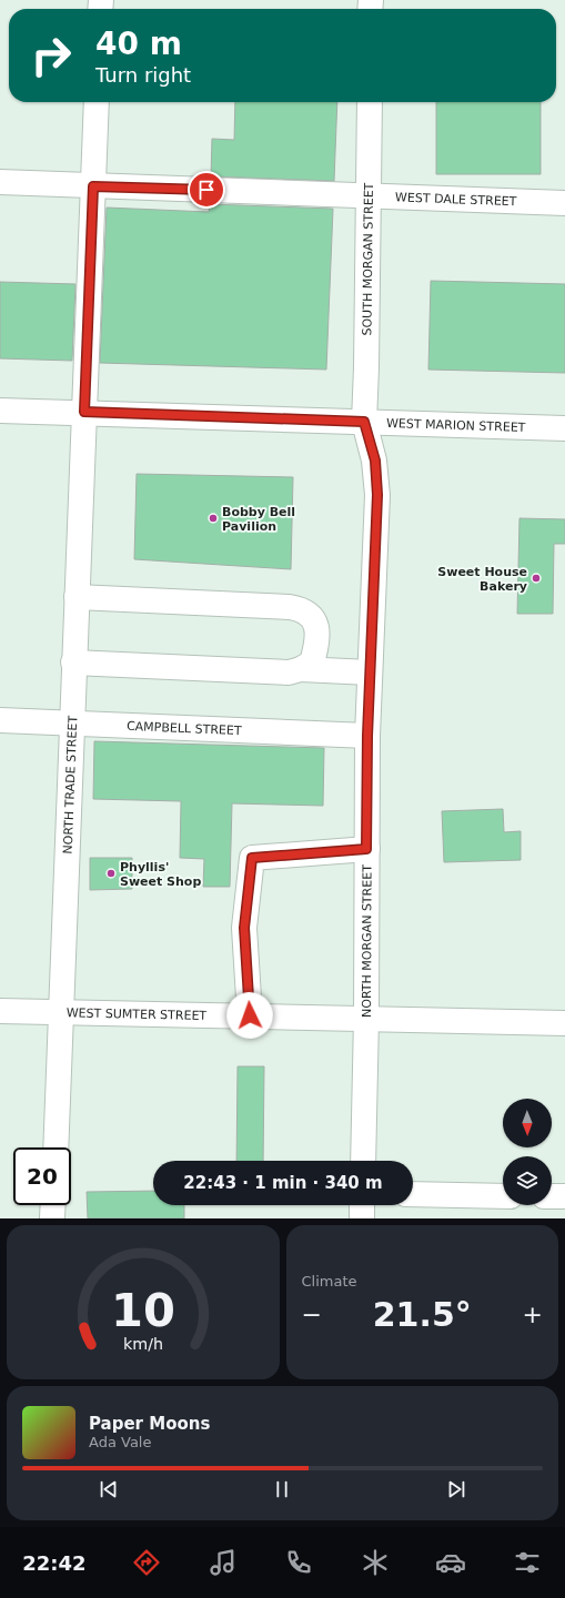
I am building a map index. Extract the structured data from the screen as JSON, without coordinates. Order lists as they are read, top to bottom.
{
  "streets": {
    "street": [
      "WEST DALE STREET",
      "SOUTH MORGAN STREET",
      "WEST MARION STREET",
      "CAMPBELL STREET",
      "NORTH TRADE STREET",
      "NORTH MORGAN STREET",
      "WEST SUMTER STREET"
    ]
  },
  "crossings": [
    ["WEST DALE STREET", "SOUTH MORGAN STREET"],
    ["WEST DALE STREET", "NORTH TRADE STREET"],
    ["SOUTH MORGAN STREET", "WEST MARION STREET"],
    ["SOUTH MORGAN STREET", "NORTH MORGAN STREET"],
    ["WEST MARION STREET", "NORTH TRADE STREET"],
    ["WEST MARION STREET", "NORTH MORGAN STREET"],
    ["CAMPBELL STREET", "NORTH TRADE STREET"],
    ["CAMPBELL STREET", "NORTH MORGAN STREET"],
    ["NORTH TRADE STREET", "WEST SUMTER STREET"],
    ["NORTH MORGAN STREET", "WEST SUMTER STREET"]
  ],
  "places": ["Bobby Bell Pavilion", "Sweet House Bakery", "Phyllis' Sweet Shop"],
  "north": "bottom",
  "page": {
    "turn": ["40 m", "Turn right"],
    "limit": "20",
    "trip": "22:43 · 1 min · 340 m",
    "tile": "Climate",
    "heat": ["−", "21.5°", "+"],
    "song": ["Paper Moons", "Ada Vale"],
    "tabs": "22:42",
    "gauge": ["10", "km/h"]
  }
}
